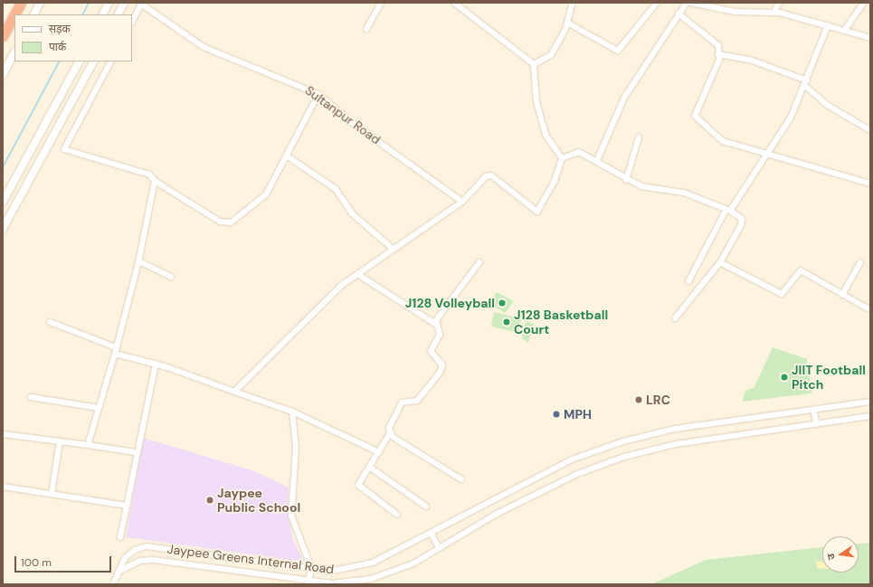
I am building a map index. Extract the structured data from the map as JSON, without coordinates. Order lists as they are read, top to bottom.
{
  "streets": {
    "street": ["Sultanpur Road", "Jaypee Greens Internal Road"]
  },
  "places": [
    "J128 Volleyball",
    "J128 Basketball Court",
    "JIIT Football Pitch",
    "LRC",
    "MPH",
    "Jaypee Public School"
  ],
  "legend": ["सड़क", "पार्क"],
  "scale_bar": "100 m",
  "north": "left"
}
